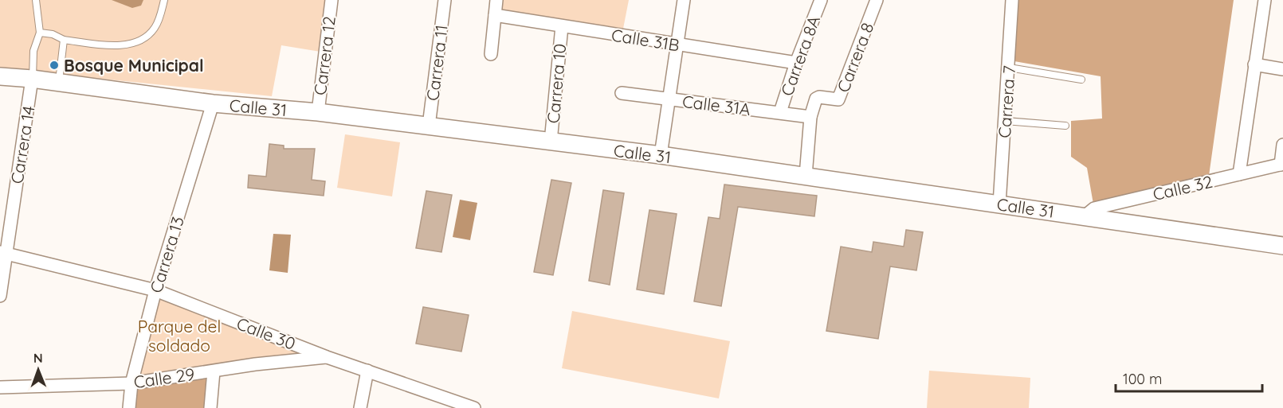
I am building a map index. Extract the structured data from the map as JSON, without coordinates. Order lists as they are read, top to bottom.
{
  "streets": {
    "main road": ["Calle 31"],
    "street": [
      "Calle 31B",
      "Carrera 12",
      "Carrera 8A",
      "Carrera 8",
      "Carrera 11",
      "Carrera 10",
      "Carrera 7",
      "Calle 31A",
      "Carrera 14",
      "Calle 32",
      "Carrera 13",
      "Calle 30",
      "Calle 29"
    ]
  },
  "crossings": [
    ["Calle 31B", "Carrera 8A"],
    ["Calle 31B", "Carrera 10"],
    ["Carrera 12", "Calle 31"],
    ["Carrera 8A", "Calle 31A"],
    ["Carrera 8", "Calle 31A"],
    ["Carrera 8", "Calle 31"],
    ["Carrera 11", "Calle 31"],
    ["Carrera 10", "Calle 31"],
    ["Carrera 7", "Calle 31"],
    ["Calle 31", "Carrera 14"],
    ["Calle 31", "Calle 32"],
    ["Calle 31", "Carrera 13"],
    ["Carrera 14", "Calle 30"],
    ["Carrera 13", "Calle 30"],
    ["Carrera 13", "Calle 29"],
    ["Calle 30", "Calle 29"]
  ],
  "parks": ["Parque del soldado"],
  "places": ["Bosque Municipal"],
  "scale_bar": "100 m",
  "north": "top"
}
